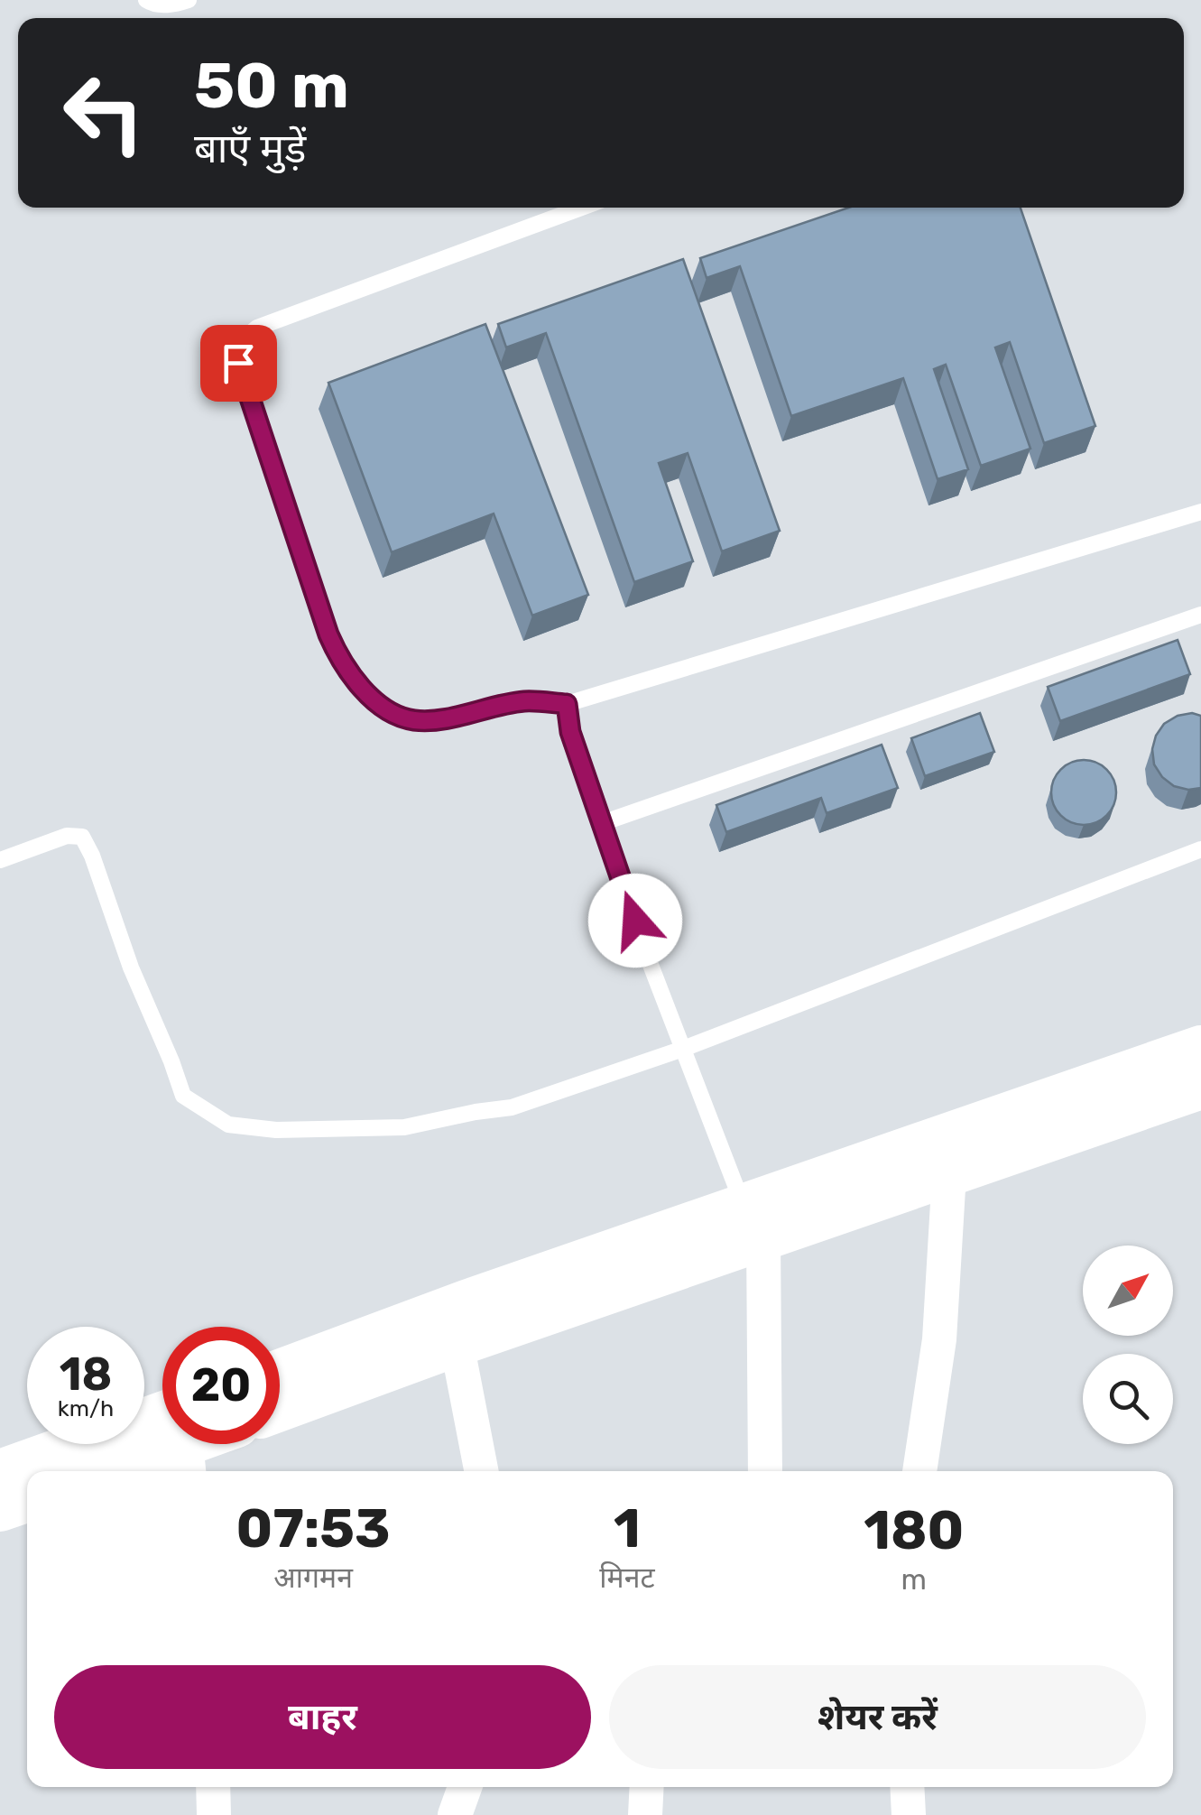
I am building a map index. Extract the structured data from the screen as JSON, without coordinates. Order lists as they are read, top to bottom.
{
  "north": "top right",
  "page": {
    "turn": ["50 m", "बाएँ मुड़ें"],
    "speed": "18 km/h",
    "limit": "20",
    "eta": [
      "07:53",
      "आगमन",
      "1",
      "मिनट",
      "180",
      "m"
    ],
    "buttons": ["बाहर", "शेयर करें"]
  }
}
